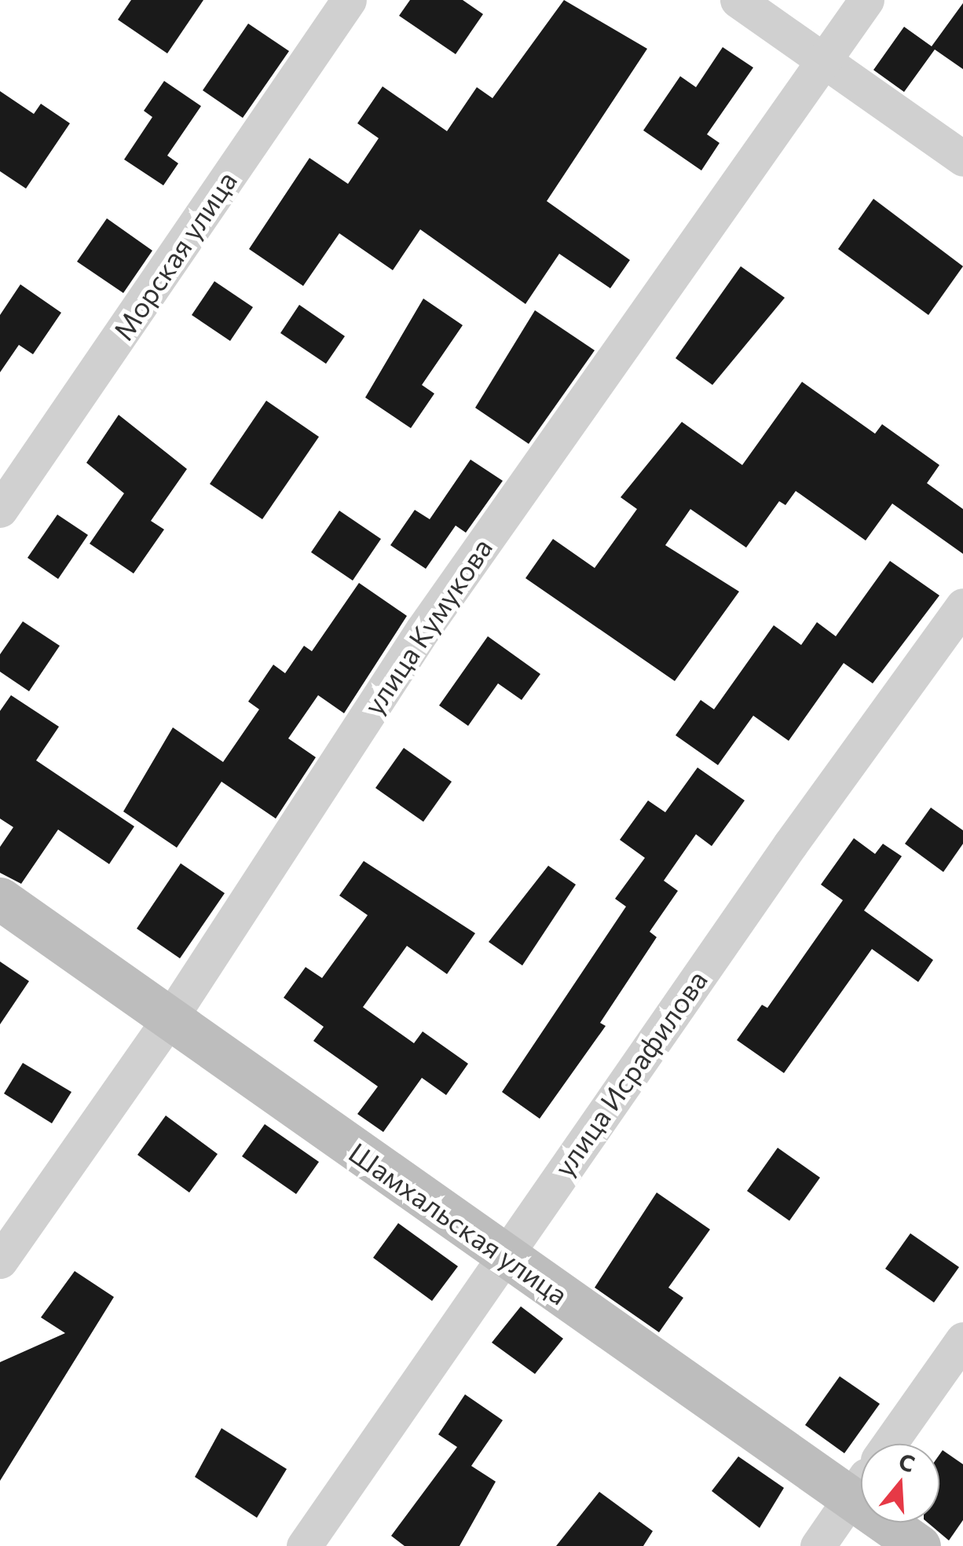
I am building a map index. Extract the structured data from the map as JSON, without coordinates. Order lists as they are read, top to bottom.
{
  "streets": {
    "street": [
      "Морская улица",
      "улица Кумукова",
      "улица Исрафилова",
      "Шамхальская улица"
    ]
  },
  "crossings": [
    ["улица Кумукова", "Шамхальская улица"],
    ["улица Исрафилова", "Шамхальская улица"]
  ],
  "north": "top"
}
